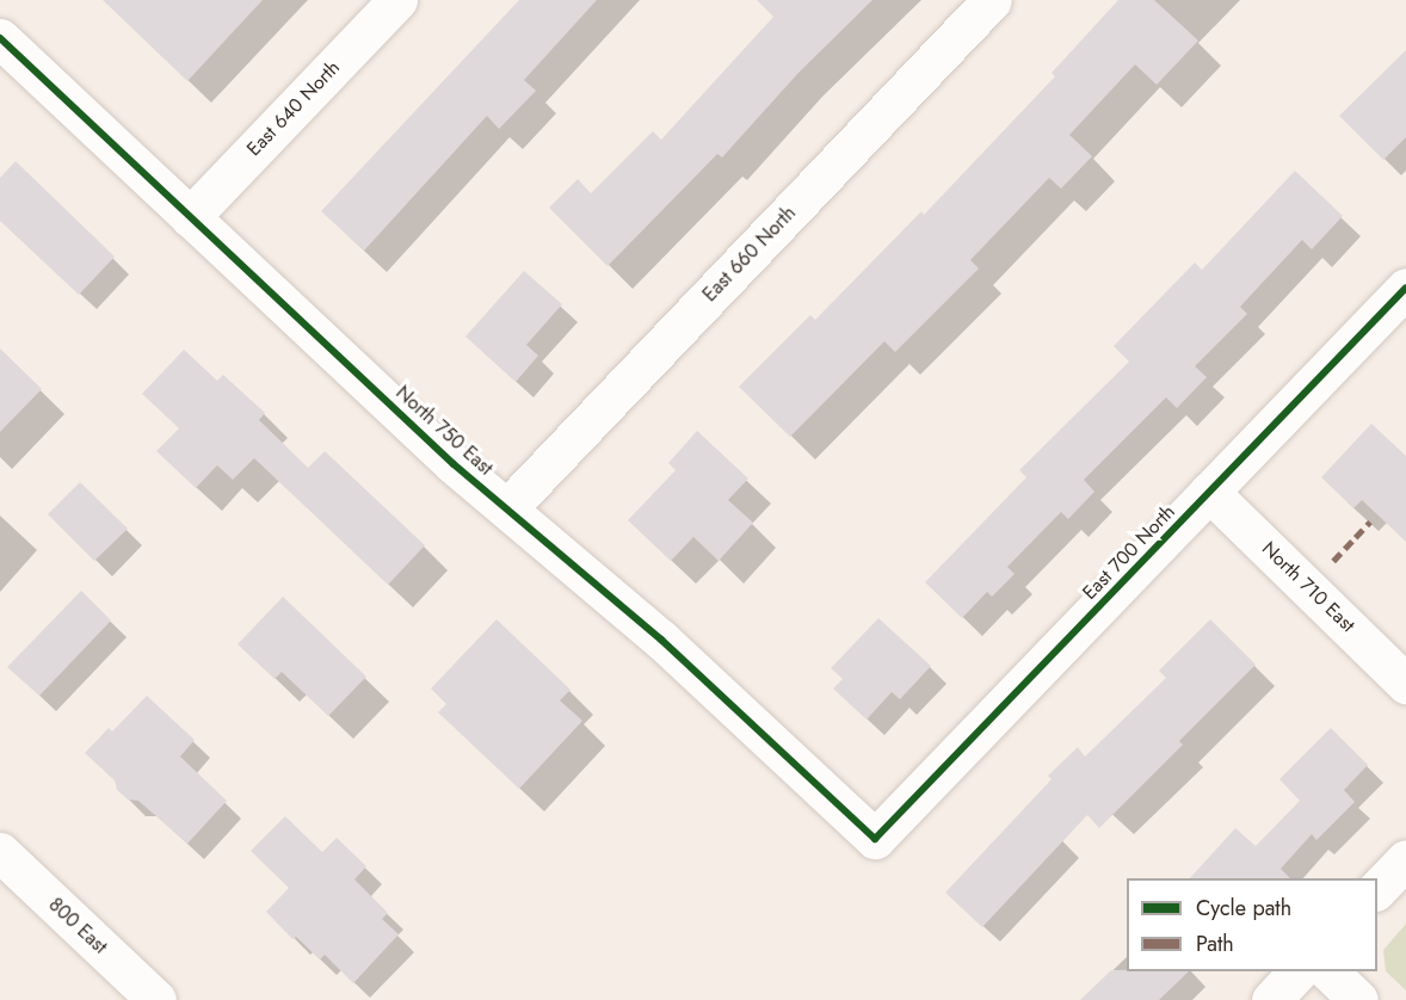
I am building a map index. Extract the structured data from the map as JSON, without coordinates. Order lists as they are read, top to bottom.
{
  "streets": {
    "street": [
      "East 640 North",
      "East 660 North",
      "North 750 East",
      "East 700 North",
      "North 710 East",
      "800 East"
    ]
  },
  "crossings": [
    ["East 640 North", "North 750 East"],
    ["East 660 North", "North 750 East"],
    ["North 750 East", "East 700 North"],
    ["East 700 North", "North 710 East"]
  ],
  "legend": ["Cycle path", "Path"]
}
